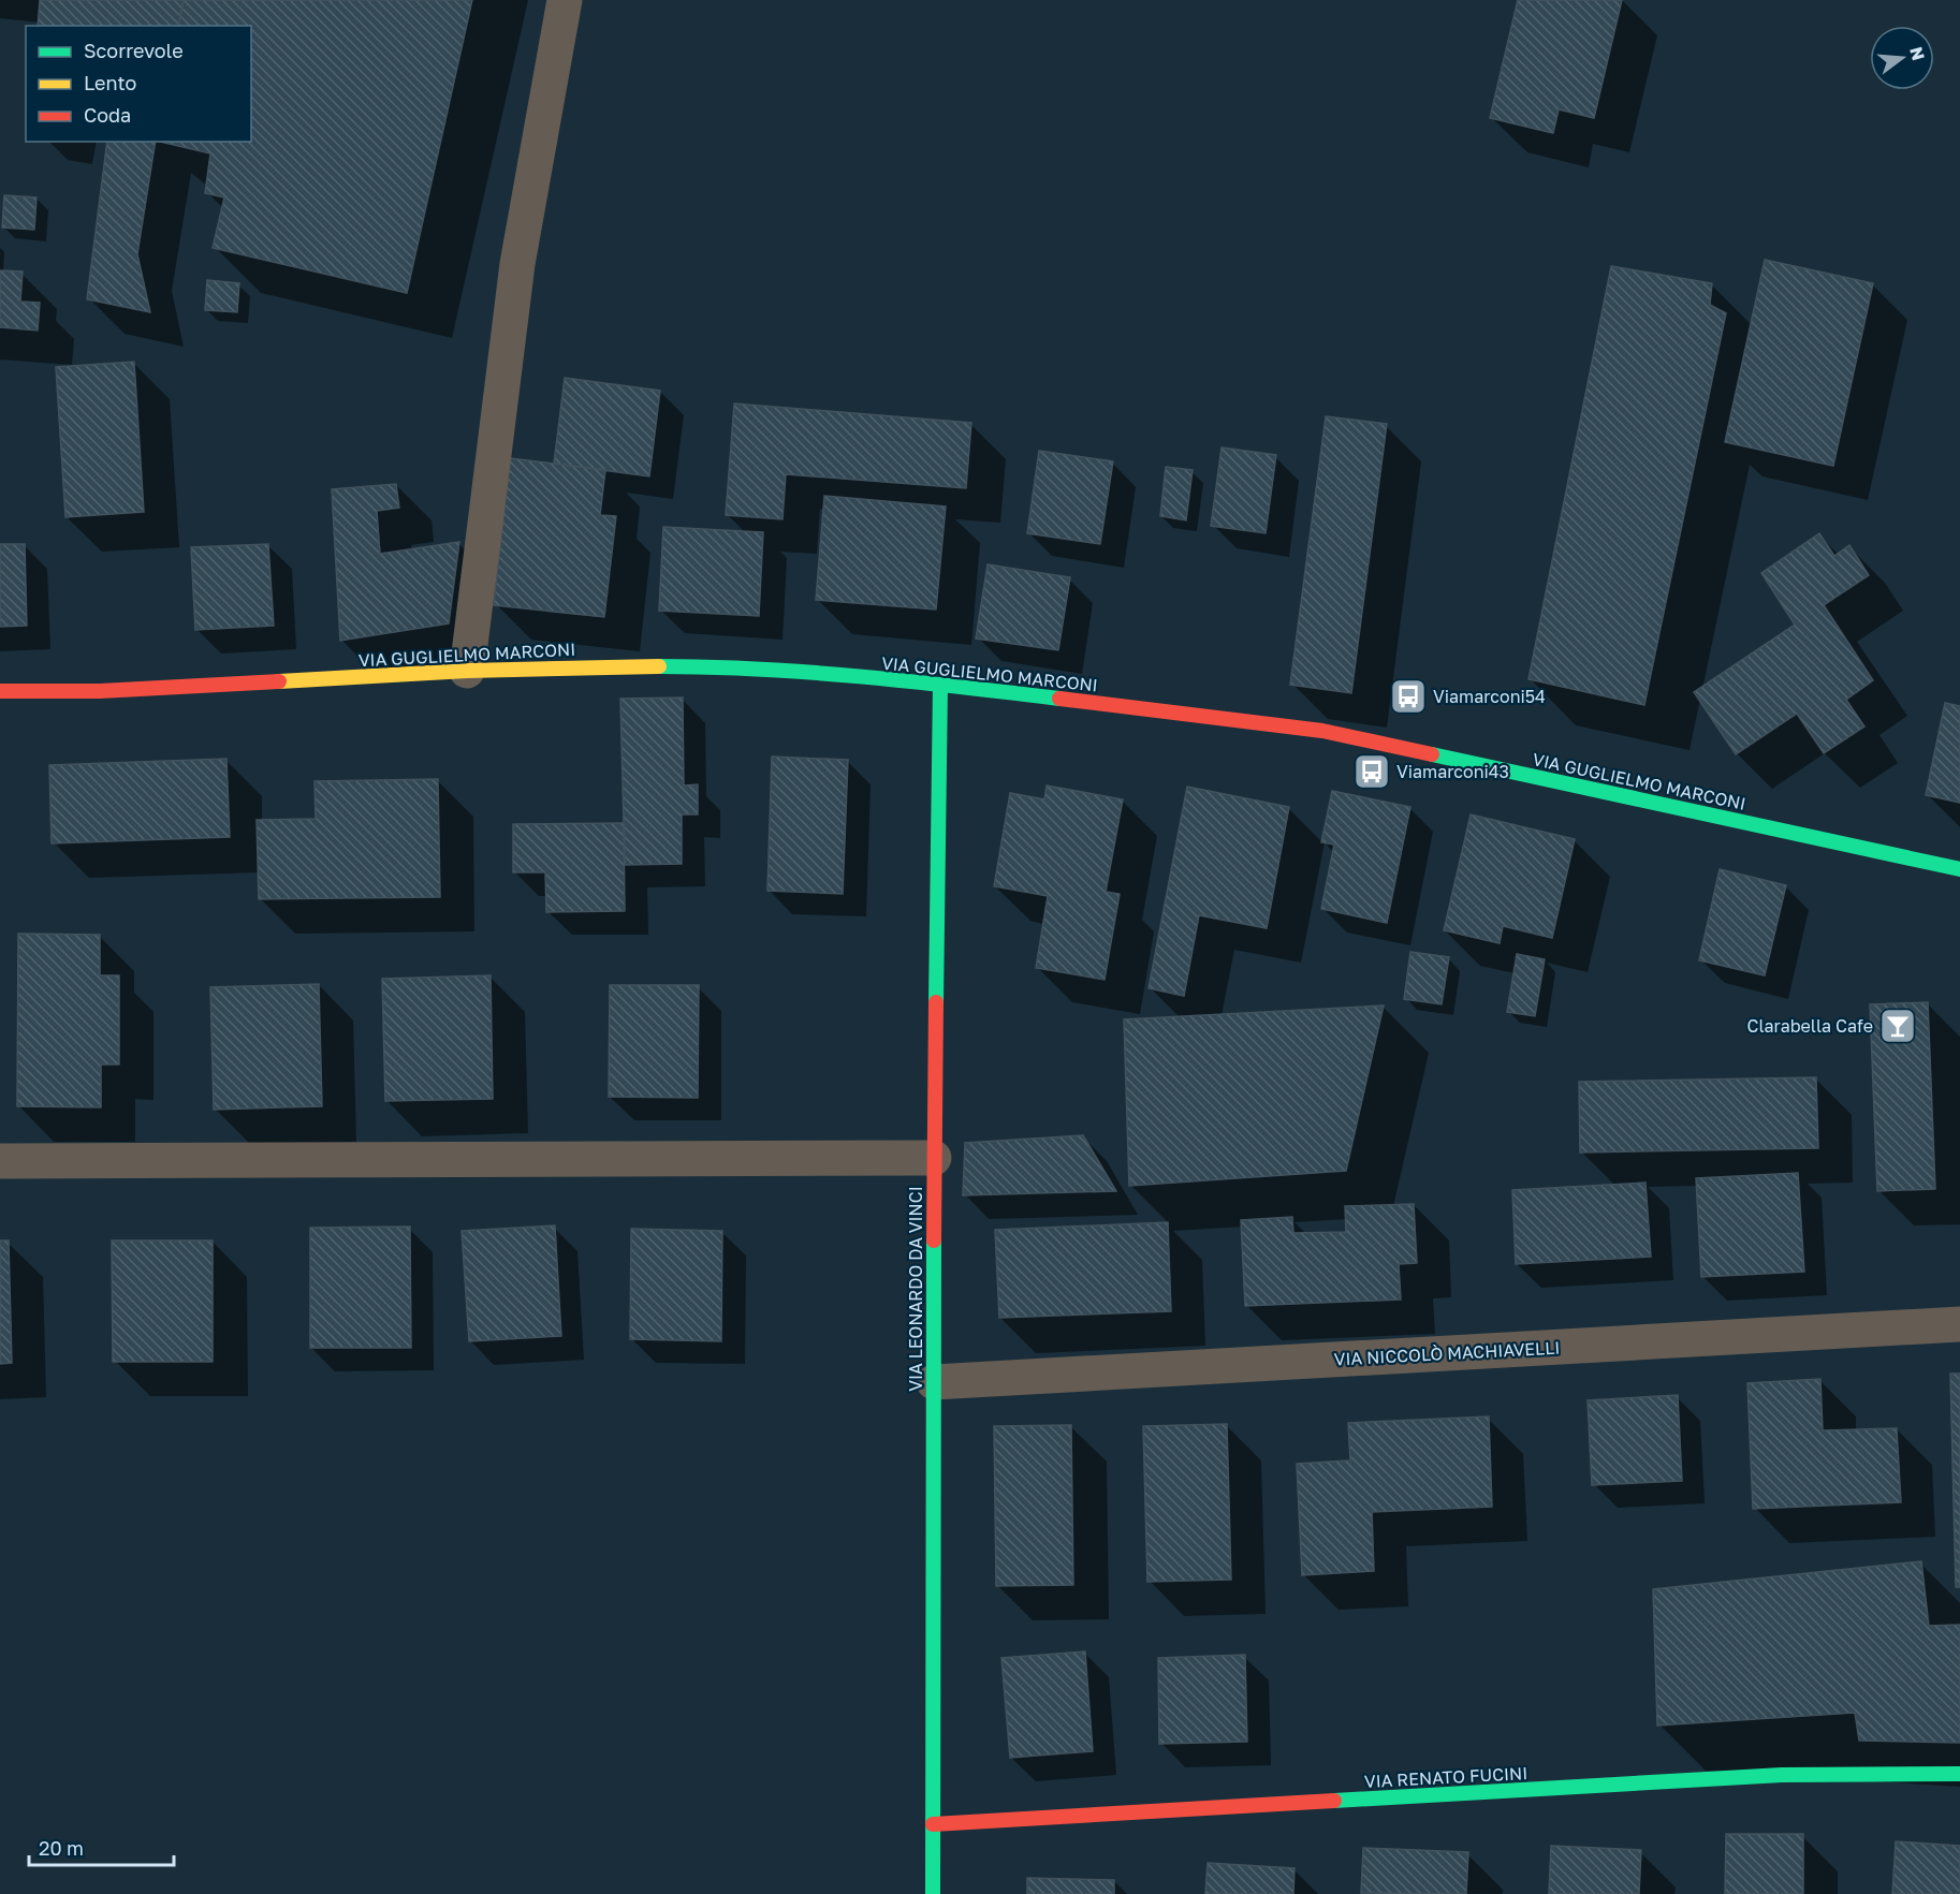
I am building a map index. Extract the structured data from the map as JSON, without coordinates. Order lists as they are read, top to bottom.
{
  "streets": {
    "street": [
      "VIA GUGLIELMO MARCONI",
      "VIA LEONARDO DA VINCI",
      "VIA NICCOLÒ MACHIAVELLI",
      "VIA RENATO FUCINI"
    ]
  },
  "crossings": [
    ["VIA GUGLIELMO MARCONI", "VIA LEONARDO DA VINCI"],
    ["VIA LEONARDO DA VINCI", "VIA NICCOLÒ MACHIAVELLI"],
    ["VIA LEONARDO DA VINCI", "VIA RENATO FUCINI"]
  ],
  "places": {
    "bus stop": ["Viamarconi54", "Viamarconi43"],
    "bar": ["Clarabella Cafe"]
  },
  "legend": ["Scorrevole", "Lento", "Coda"],
  "scale_bar": "20 m",
  "north": "right"
}
